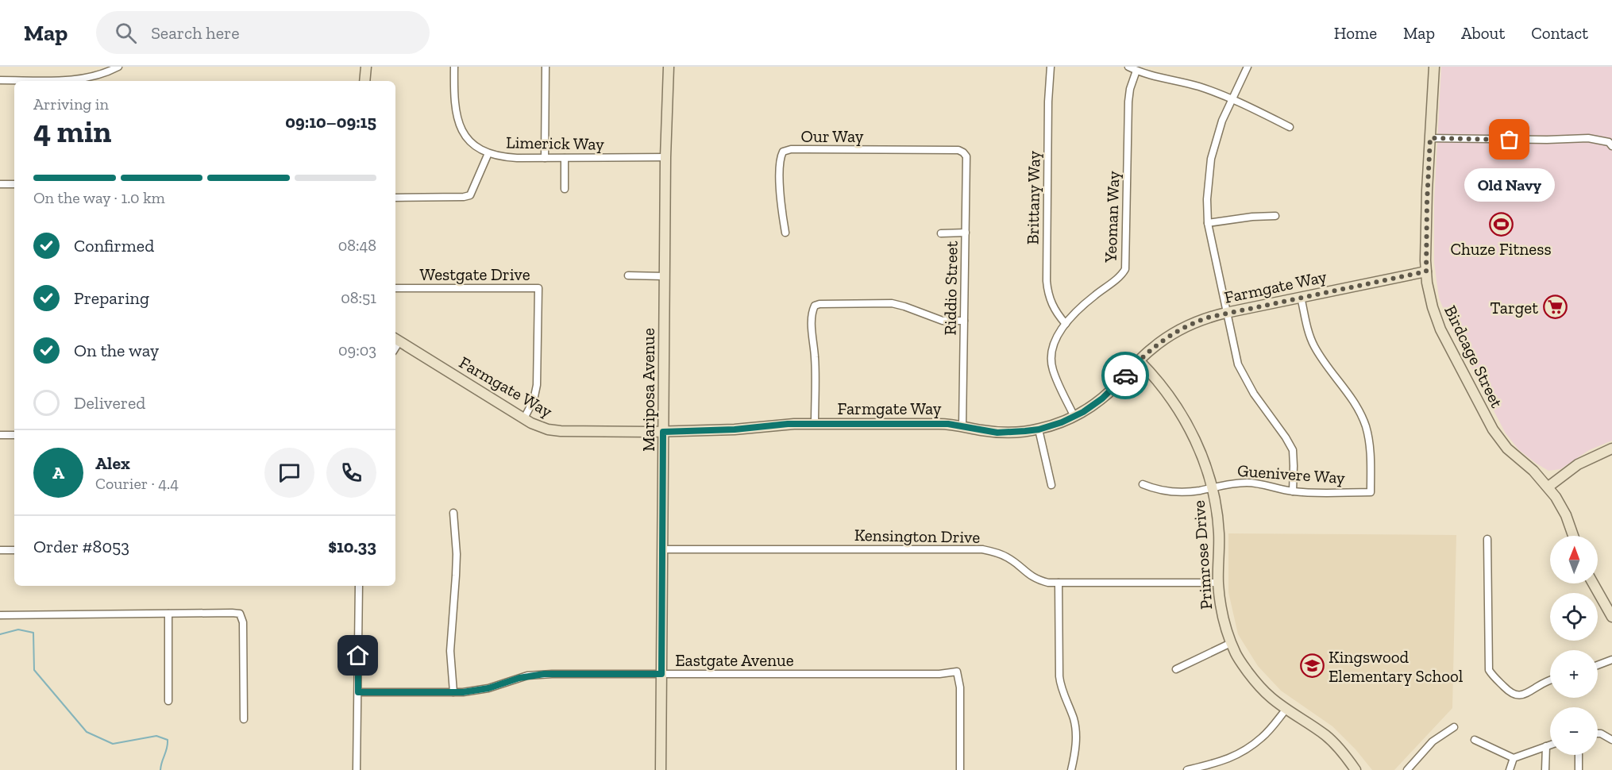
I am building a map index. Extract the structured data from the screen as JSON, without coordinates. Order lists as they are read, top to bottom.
{
  "streets": {
    "street": [
      "Our Way",
      "Limerick Way",
      "Brittany Way",
      "Yeoman Way",
      "Westgate Drive",
      "Farmgate Way",
      "Riddio Street",
      "Birdcage Street",
      "Mariposa Avenue",
      "Guenivere Way",
      "Kensington Drive",
      "Primrose Drive",
      "Eastgate Avenue"
    ]
  },
  "crossings": [
    ["Our Way", "Riddio Street"],
    ["Limerick Way", "Mariposa Avenue"],
    ["Brittany Way", "Yeoman Way"],
    ["Yeoman Way", "Farmgate Way"],
    ["Westgate Drive", "Farmgate Way"],
    ["Farmgate Way", "Riddio Street"],
    ["Farmgate Way", "Birdcage Street"],
    ["Farmgate Way", "Mariposa Avenue"],
    ["Farmgate Way", "Guenivere Way"],
    ["Farmgate Way", "Primrose Drive"],
    ["Mariposa Avenue", "Kensington Drive"],
    ["Mariposa Avenue", "Eastgate Avenue"],
    ["Guenivere Way", "Primrose Drive"],
    ["Kensington Drive", "Primrose Drive"]
  ],
  "places": {
    "other": ["Old Navy"],
    "sports": ["Chuze Fitness"],
    "supermarket": ["Target"],
    "school or university": ["Kingswood Elementary School"]
  },
  "north": "top",
  "page": {
    "header": "Map",
    "search": "Search here",
    "nav": [
      "Home",
      "Map",
      "About",
      "Contact"
    ],
    "heading": ["4 min", "Arriving in", "09:10–09:15"],
    "panel": [
      "Alex",
      "Courier · 4.4",
      "Order #8053",
      "$10.33"
    ],
    "bar": "On the way · 1.0 km",
    "bubble": "Old Navy",
    "list": [
      ["Confirmed", "08:48"],
      ["Preparing", "08:51"],
      ["On the way", "09:03"],
      "Delivered"
    ],
    "round": "A",
    "map_buttons": ["+", "−"]
  }
}
